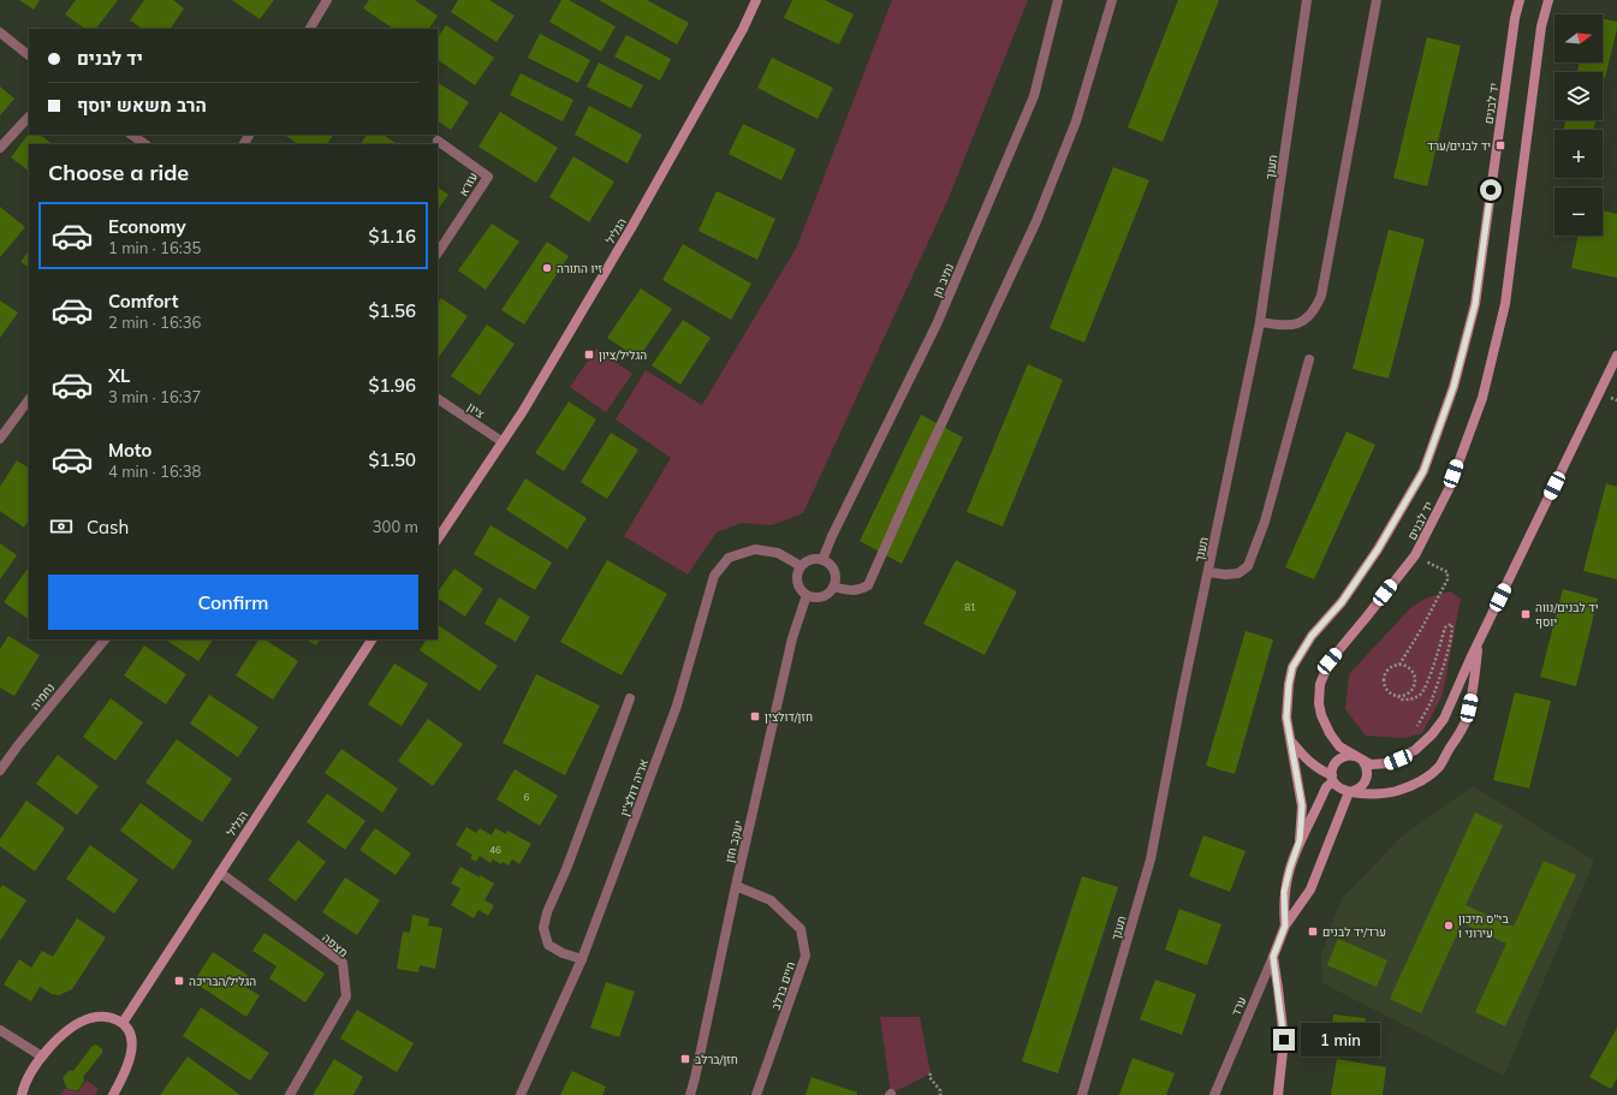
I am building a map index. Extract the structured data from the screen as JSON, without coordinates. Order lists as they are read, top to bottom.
{
  "streets": {
    "street": [
      "יד לבנים",
      "תענך",
      "עזרא",
      "הגליל",
      "נתיב חן",
      "ציון",
      "נחמיה",
      "אריה דולצ'ין",
      "יעקב חזן",
      "מצפה",
      "חיים ברלב",
      "ערד"
    ]
  },
  "crossings": [
    ["יד לבנים", "ערד"],
    ["הגליל", "ציון"],
    ["הגליל", "מצפה"],
    ["נתיב חן", "אריה דולצ'ין"],
    ["נתיב חן", "יעקב חזן"],
    ["אריה דולצ'ין", "יעקב חזן"],
    ["יעקב חזן", "חיים ברלב"]
  ],
  "places": {
    "transit": [
      "יד לבנים/ערד",
      "הגליל/ציון",
      "יד לבנים/נווה יוסף",
      "חזן/דולצין",
      "ערד/יד לבנים",
      "הגליל/הבריכה",
      "חזן/ברלב"
    ],
    "other": ["זיו התורה", "בי\"ס תיכון עירוני ו"]
  },
  "house_numbers": ["81", "6", "46"],
  "north": "right",
  "page": {
    "map_buttons": ["+", "−"],
    "banner": ["יד לבנים", "הרב משאש יוסף"],
    "heading": "Choose a ride",
    "list": [
      {
        "name": "Economy",
        "note": "1 min · 16:35",
        "value": "$1.16"
      },
      {
        "name": "Comfort",
        "note": "2 min · 16:36",
        "value": "$1.56"
      },
      {
        "name": "XL",
        "note": "3 min · 16:37",
        "value": "$1.96"
      },
      {
        "name": "Moto",
        "note": "4 min · 16:38",
        "value": "$1.50"
      }
    ],
    "pay": ["Cash", "300 m"],
    "buttons": "Confirm",
    "bubble": "1 min"
  }
}
